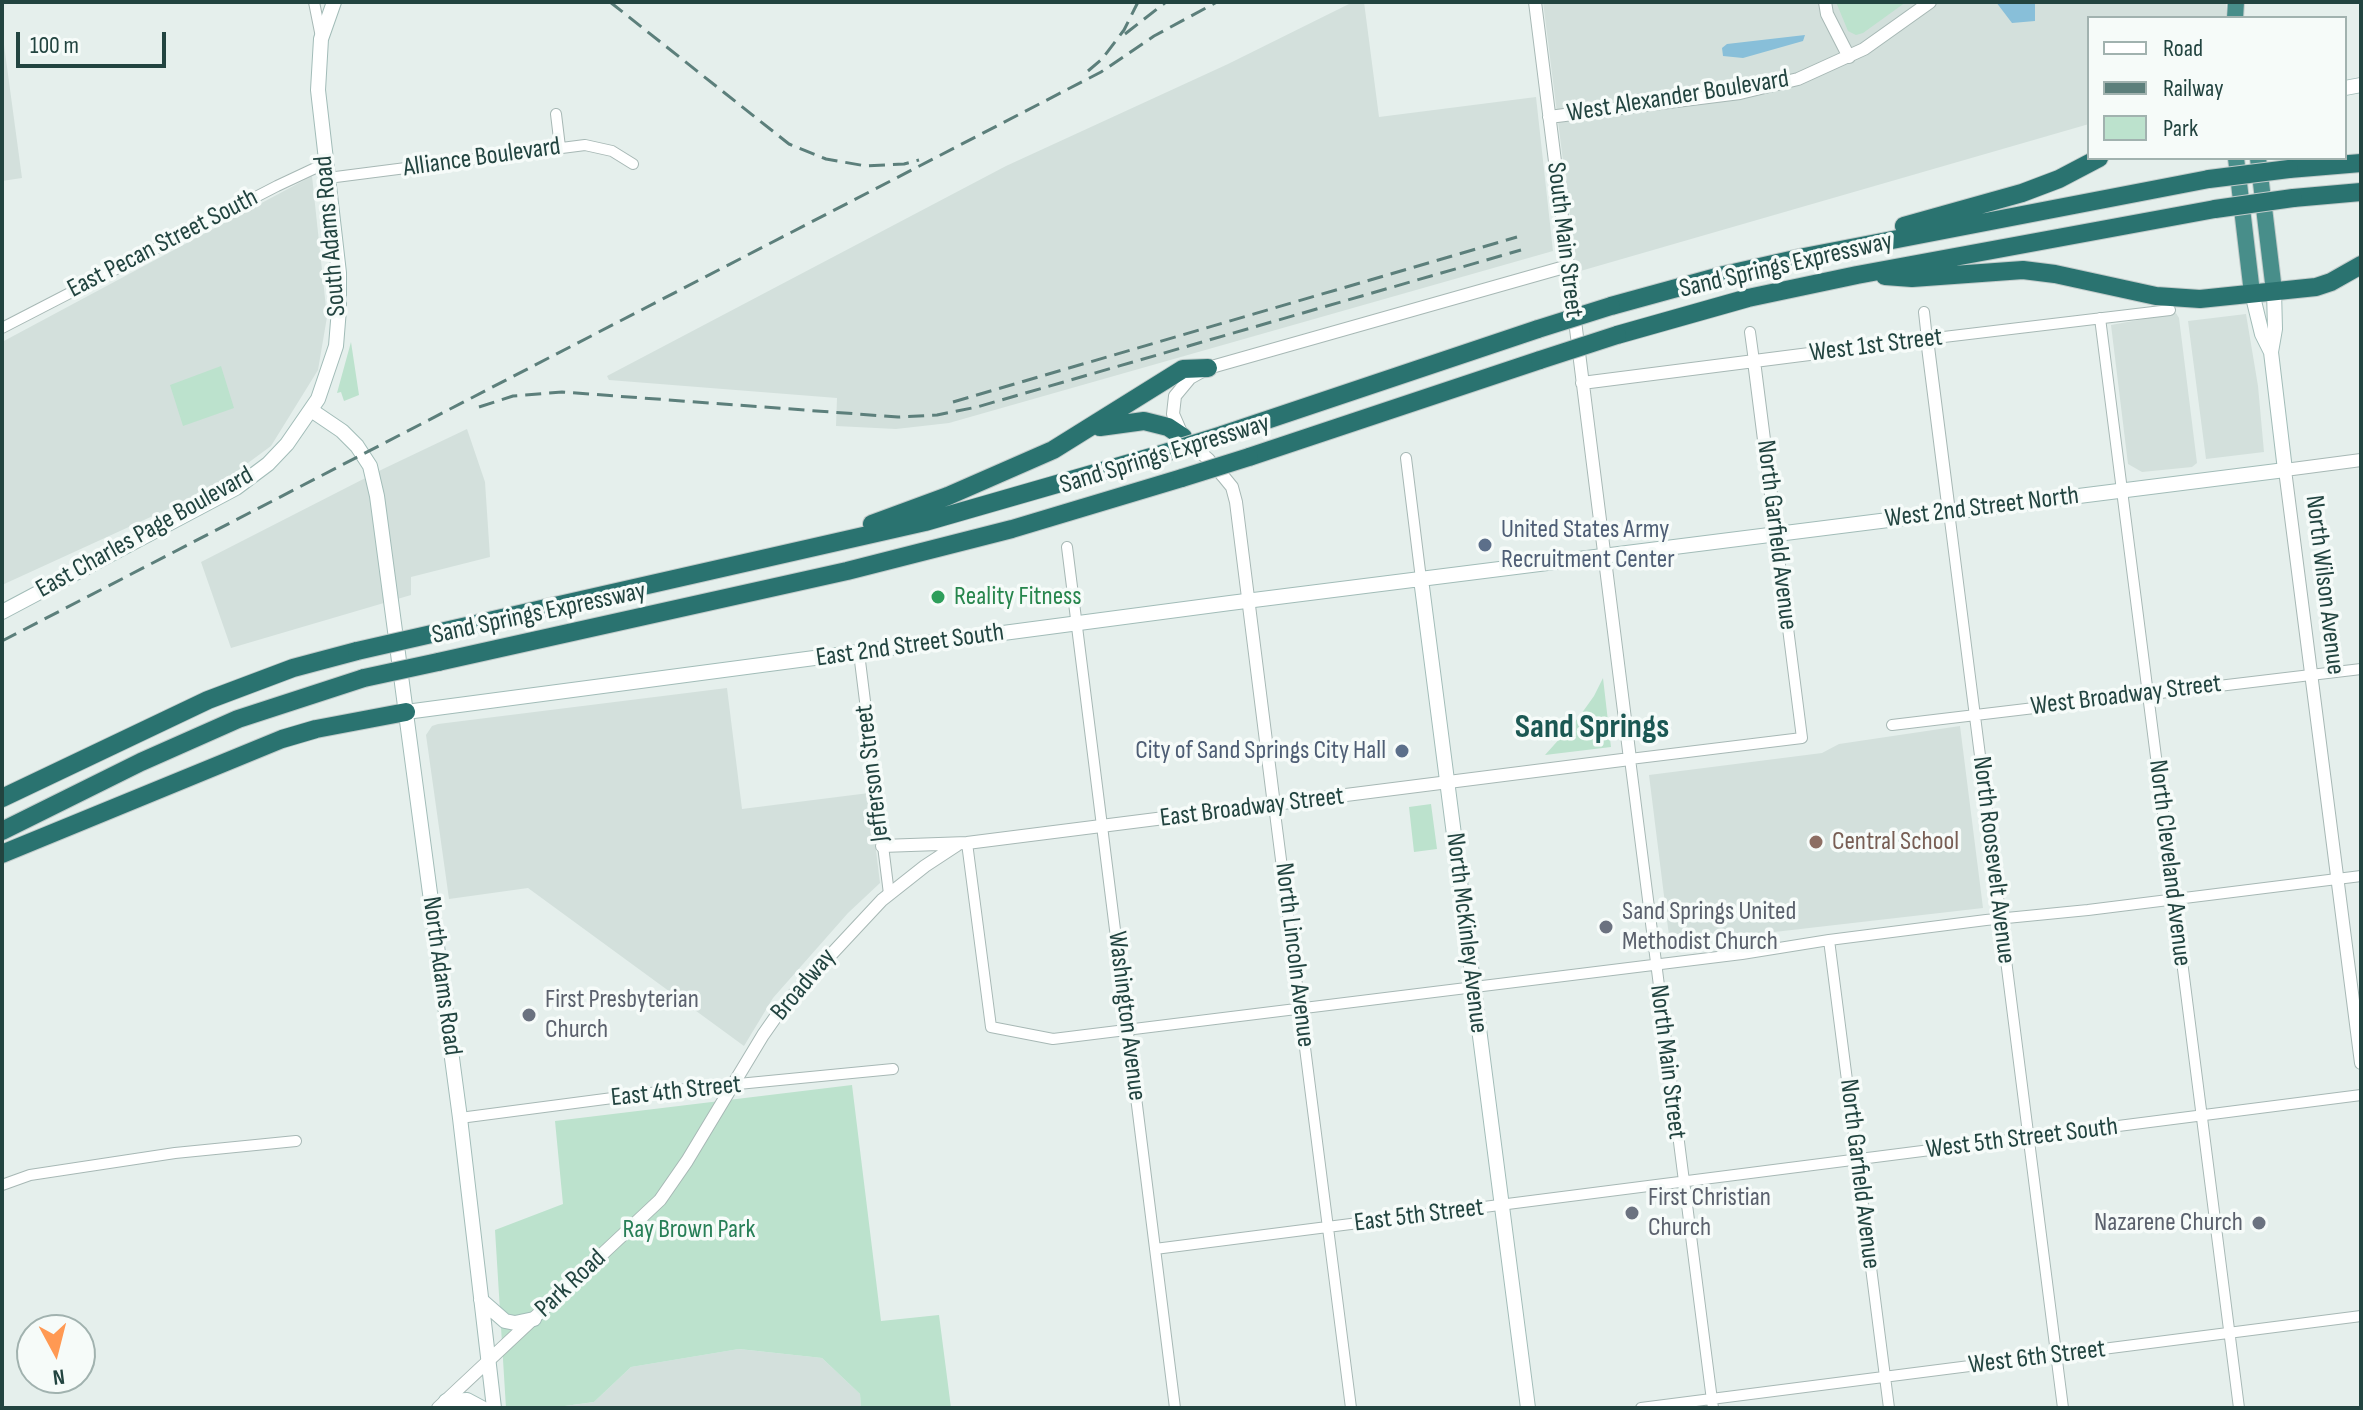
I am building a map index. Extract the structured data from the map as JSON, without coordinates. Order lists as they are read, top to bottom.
{
  "streets": {
    "highway": ["Sand Springs Expressway", "North Wilson Avenue"],
    "main road": [
      "South Adams Road",
      "West 2nd Street North",
      "East Charles Page Boulevard",
      "East 2nd Street South",
      "North McKinley Avenue",
      "North Adams Road"
    ],
    "street": [
      "West Alexander Boulevard",
      "Alliance Boulevard",
      "South Main Street",
      "East Pecan Street South",
      "West 1st Street",
      "North Garfield Avenue",
      "West Broadway Street",
      "Jefferson Street",
      "East Broadway Street",
      "North Roosevelt Avenue",
      "North Cleveland Avenue",
      "North Lincoln Avenue",
      "Broadway",
      "Washington Avenue",
      "North Main Street",
      "East 4th Street",
      "West 5th Street South",
      "East 5th Street",
      "Park Road",
      "West 6th Street"
    ]
  },
  "crossings": [
    ["West Alexander Boulevard", "South Main Street"],
    ["Alliance Boulevard", "South Adams Road"],
    ["Alliance Boulevard", "East Pecan Street South"],
    ["South Adams Road", "East Pecan Street South"],
    ["South Adams Road", "East Charles Page Boulevard"],
    ["South Adams Road", "North Adams Road"],
    ["South Main Street", "West 1st Street"],
    ["South Main Street", "North Main Street"],
    ["West 1st Street", "North Garfield Avenue"],
    ["West 1st Street", "North Roosevelt Avenue"],
    ["West 1st Street", "North Cleveland Avenue"],
    ["West 1st Street", "North Main Street"],
    ["West 2nd Street North", "North Garfield Avenue"],
    ["West 2nd Street North", "North Wilson Avenue"],
    ["West 2nd Street North", "East 2nd Street South"],
    ["West 2nd Street North", "North Roosevelt Avenue"],
    ["West 2nd Street North", "North Cleveland Avenue"],
    ["West 2nd Street North", "North Main Street"],
    ["East Charles Page Boulevard", "North Adams Road"],
    ["North Garfield Avenue", "East Broadway Street"],
    ["North Garfield Avenue", "North Main Street"],
    ["North Garfield Avenue", "West 5th Street South"],
    ["North Garfield Avenue", "West 6th Street"],
    ["North Wilson Avenue", "West Broadway Street"],
    ["East 2nd Street South", "Jefferson Street"],
    ["East 2nd Street South", "North McKinley Avenue"],
    ["East 2nd Street South", "North Lincoln Avenue"],
    ["East 2nd Street South", "North Adams Road"],
    ["East 2nd Street South", "Washington Avenue"],
    ["East 2nd Street South", "North Main Street"],
    ["West Broadway Street", "North Roosevelt Avenue"],
    ["West Broadway Street", "North Cleveland Avenue"],
    ["Jefferson Street", "East Broadway Street"],
    ["Jefferson Street", "Broadway"],
    ["East Broadway Street", "North McKinley Avenue"],
    ["East Broadway Street", "North Lincoln Avenue"],
    ["East Broadway Street", "Broadway"],
    ["East Broadway Street", "Washington Avenue"],
    ["East Broadway Street", "North Main Street"],
    ["North Roosevelt Avenue", "West 5th Street South"],
    ["North Roosevelt Avenue", "West 6th Street"],
    ["North Cleveland Avenue", "West 5th Street South"],
    ["North Cleveland Avenue", "West 6th Street"],
    ["North McKinley Avenue", "East 5th Street"],
    ["North Lincoln Avenue", "East 5th Street"],
    ["North Adams Road", "East 4th Street"],
    ["North Adams Road", "Park Road"],
    ["Broadway", "East 4th Street"],
    ["Broadway", "Park Road"],
    ["Washington Avenue", "East 5th Street"],
    ["North Main Street", "West 5th Street South"],
    ["North Main Street", "East 5th Street"],
    ["North Main Street", "West 6th Street"],
    ["East 4th Street", "Park Road"],
    ["West 5th Street South", "East 5th Street"]
  ],
  "districts": ["Sand Springs"],
  "parks": ["Ray Brown Park"],
  "places": [
    "United States Army Recruitment Center",
    "Reality Fitness",
    "City of Sand Springs City Hall",
    "Central School",
    "Sand Springs United Methodist Church",
    "First Presbyterian Church",
    "First Christian Church",
    "Nazarene Church"
  ],
  "legend": ["Road", "Railway", "Park"],
  "scale_bar": "100 m",
  "north": "bottom"
}
